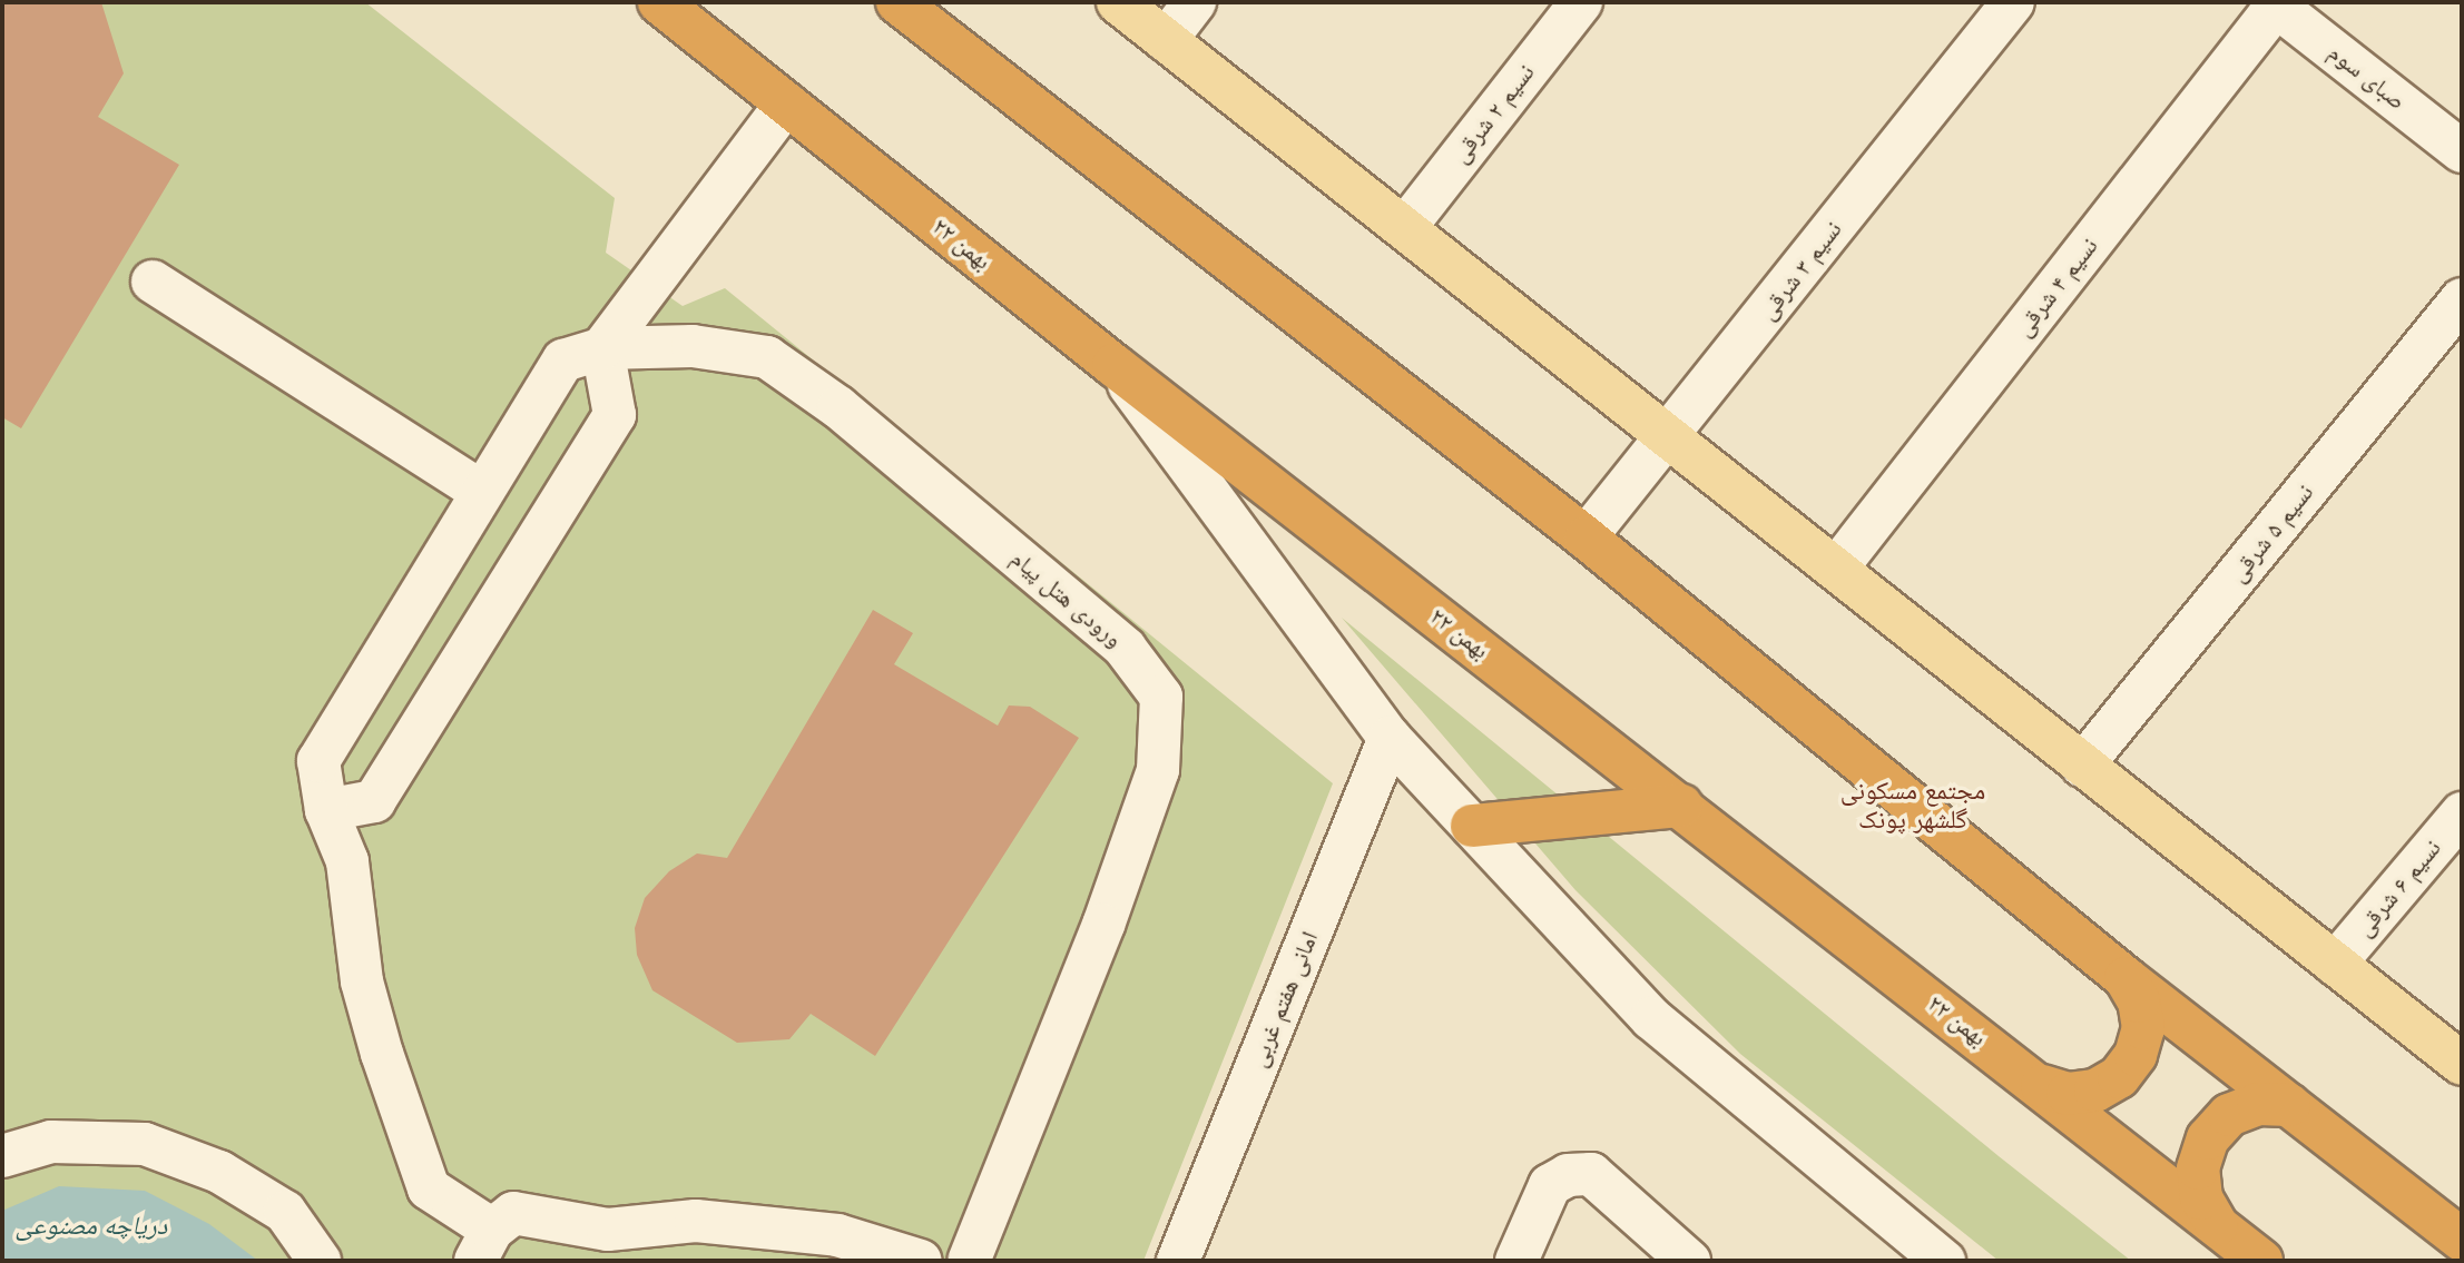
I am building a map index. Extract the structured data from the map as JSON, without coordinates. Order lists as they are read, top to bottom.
{
  "streets": {
    "highway": ["۲۲ بهمن"],
    "street": [
      "صبای سوم",
      "نسیم ۲ شرقی",
      "نسیم ۳ شرقی",
      "نسیم ۴ شرقی",
      "نسیم ۵ شرقی",
      "ورودی هتل پیام",
      "نسیم ۶ شرقی",
      "امانی هفتم غربی"
    ]
  },
  "crossings": [
    ["صبای سوم", "نسیم ۴ شرقی"]
  ],
  "districts": ["مجتمع مسکونی گلشهر پونک"],
  "water": ["دریاچه مصنوعی"]
}
